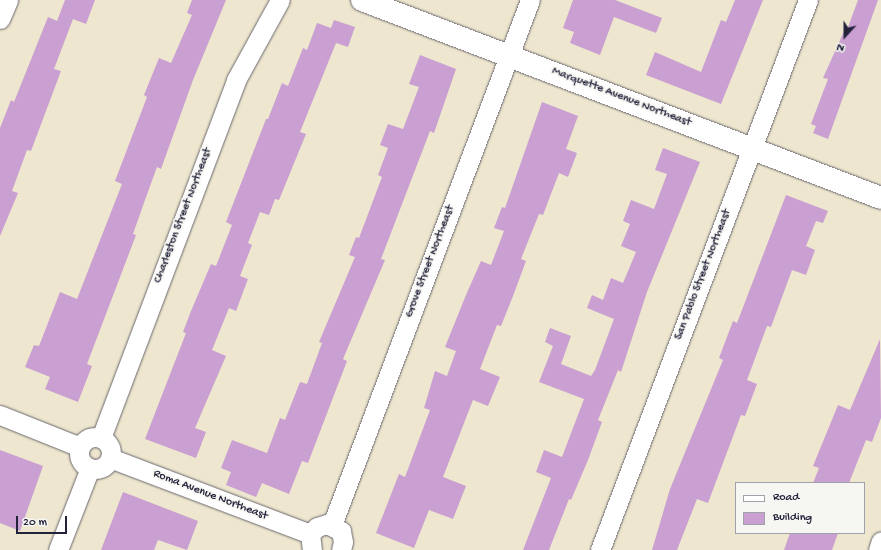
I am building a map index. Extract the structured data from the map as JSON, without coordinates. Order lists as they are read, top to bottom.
{
  "streets": {
    "street": [
      "Marquette Avenue Northeast",
      "Charleston Street Northeast",
      "Grove Street Northeast",
      "San Pablo Street Northeast",
      "Roma Avenue Northeast"
    ]
  },
  "crossings": [
    ["Marquette Avenue Northeast", "Grove Street Northeast"],
    ["Marquette Avenue Northeast", "San Pablo Street Northeast"],
    ["Charleston Street Northeast", "Roma Avenue Northeast"]
  ],
  "legend": ["Road", "Building"],
  "scale_bar": "20 m",
  "north": "bottom"
}
